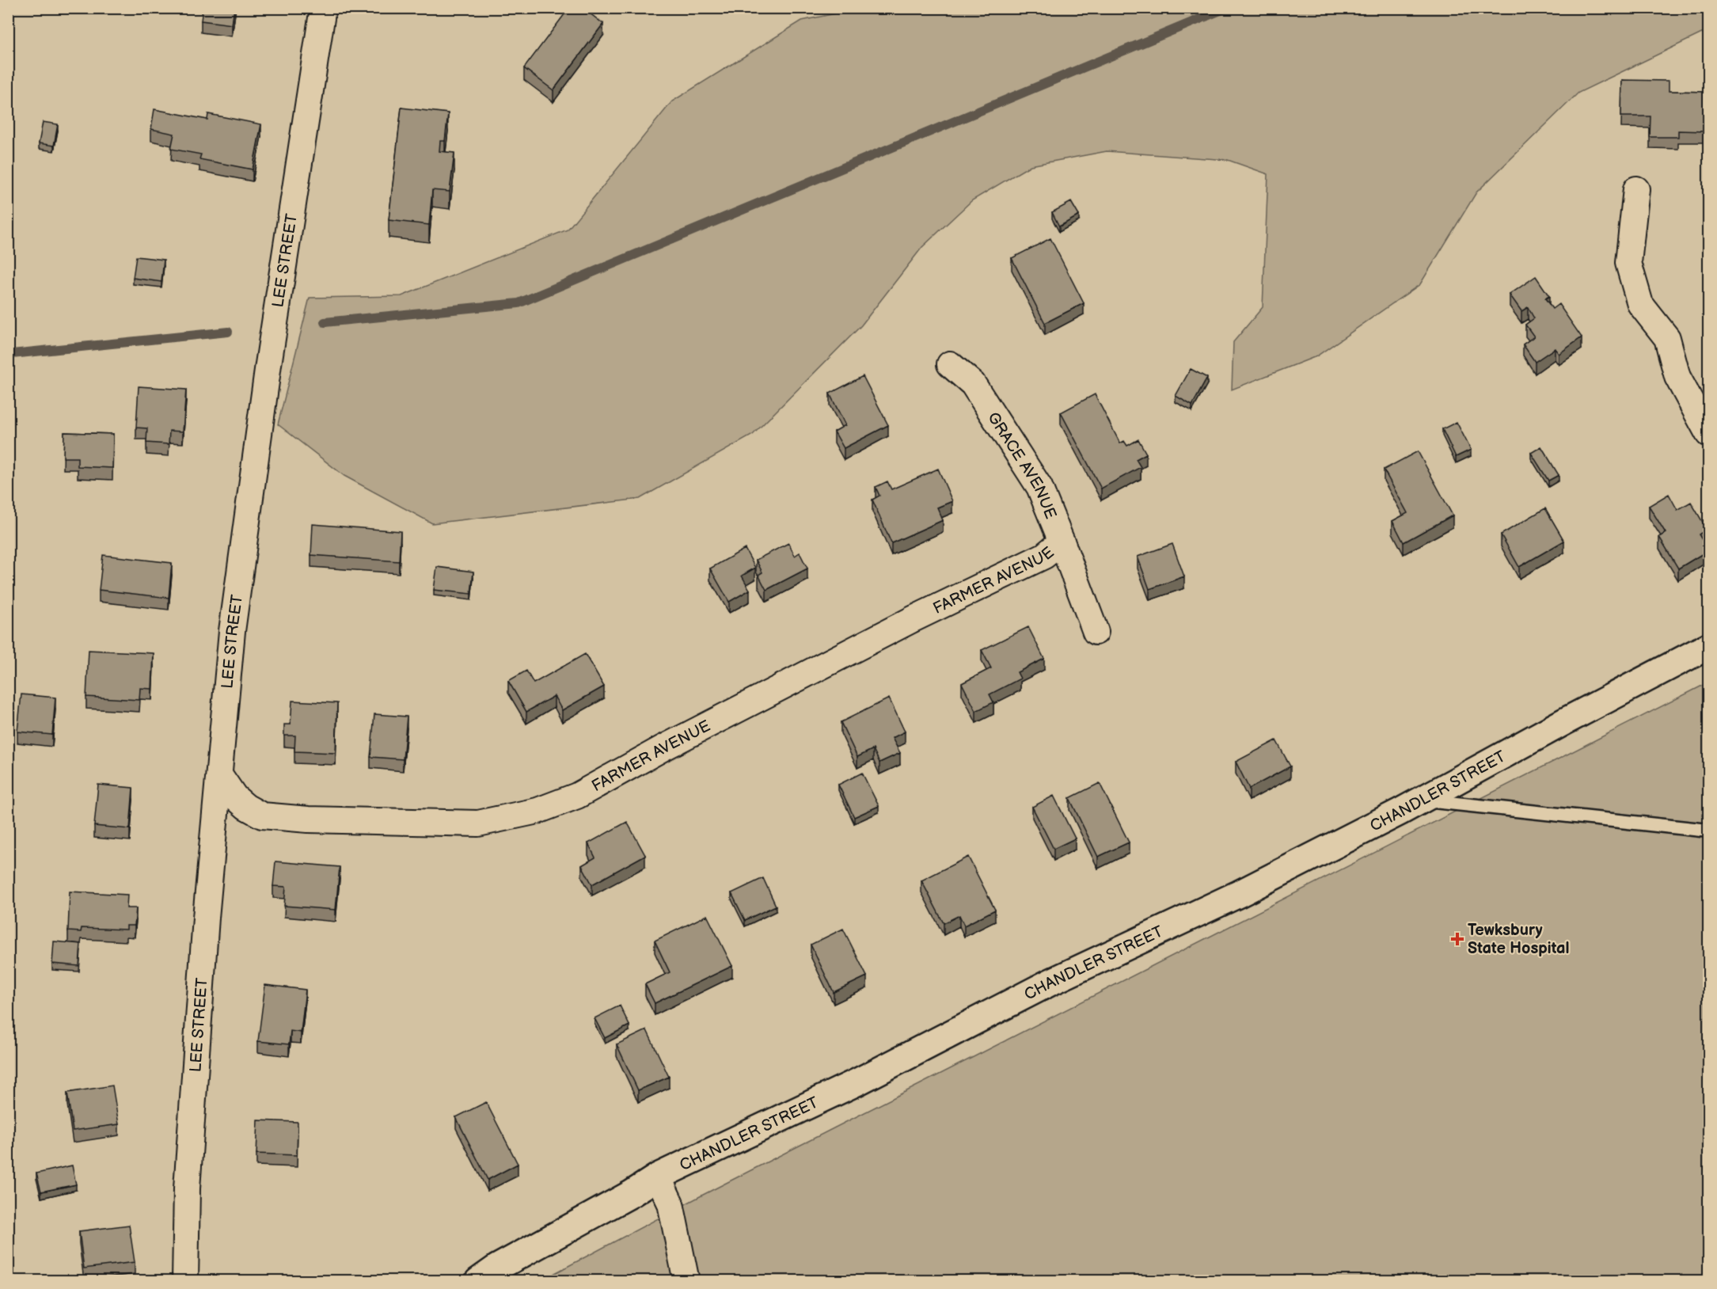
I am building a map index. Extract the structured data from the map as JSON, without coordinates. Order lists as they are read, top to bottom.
{
  "streets": {
    "street": [
      "LEE STREET",
      "GRACE AVENUE",
      "FARMER AVENUE",
      "CHANDLER STREET"
    ]
  },
  "crossings": [
    ["LEE STREET", "FARMER AVENUE"],
    ["GRACE AVENUE", "FARMER AVENUE"]
  ],
  "places": {
    "health": ["Tewksbury State Hospital"]
  }
}
